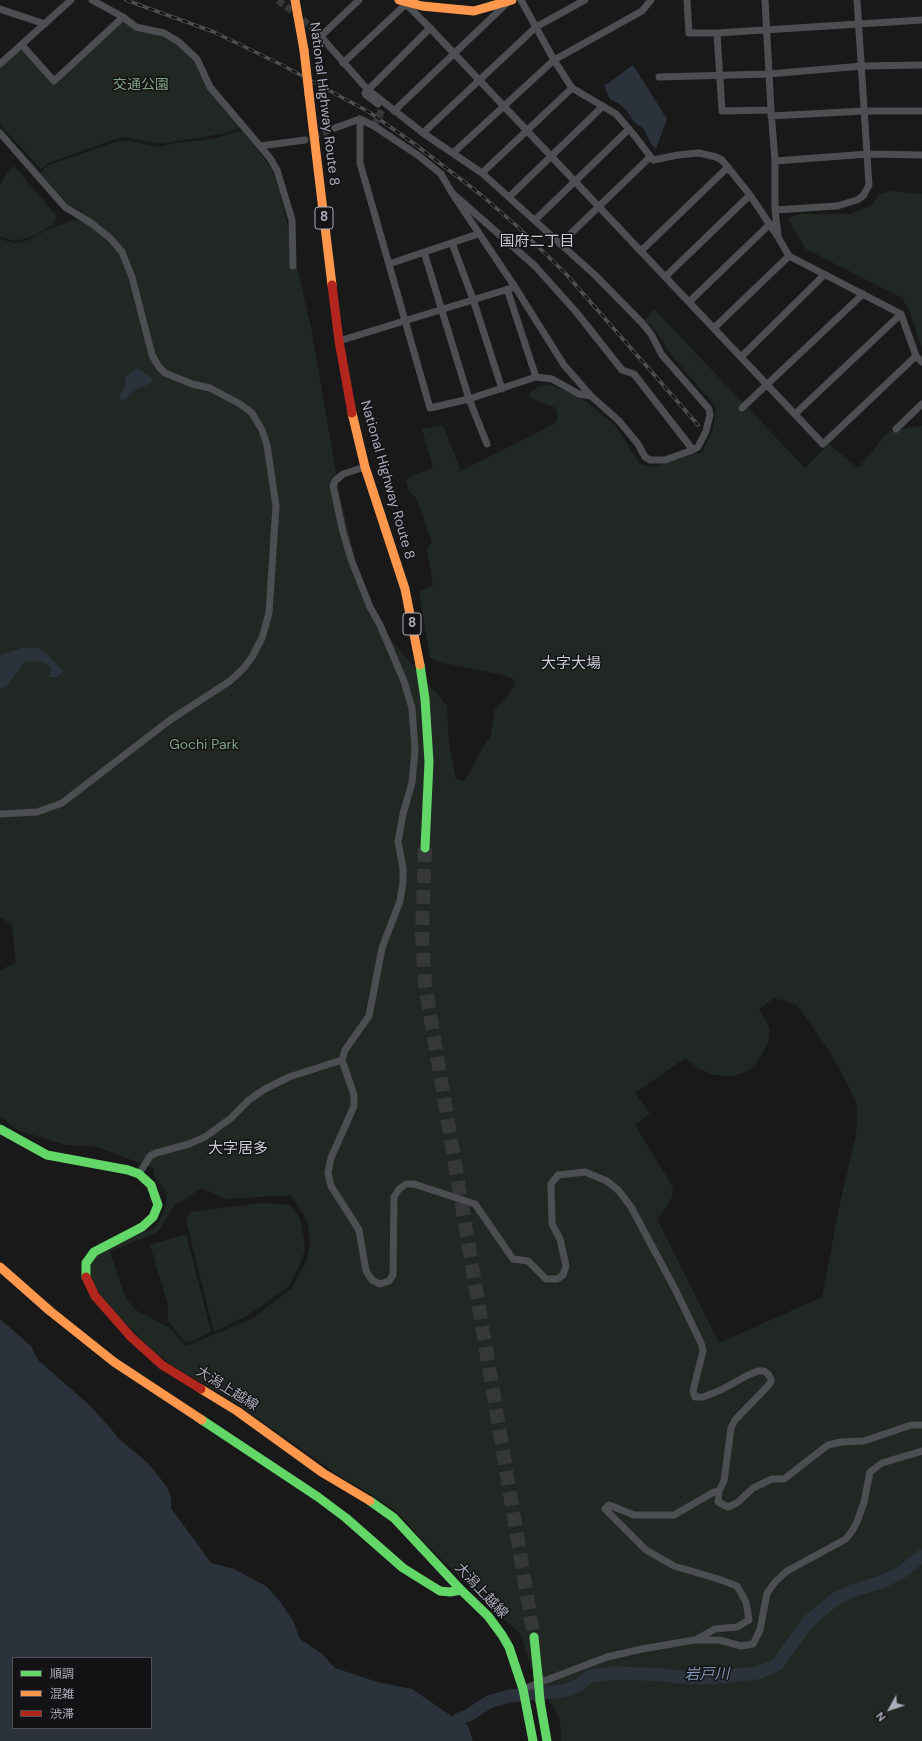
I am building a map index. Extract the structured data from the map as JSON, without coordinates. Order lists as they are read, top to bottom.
{
  "streets": {
    "main road": ["National Highway Route 8", "8", "大潟上越線"]
  },
  "districts": ["国府二丁目", "大字大場", "大字居多"],
  "water": ["岩戸川"],
  "parks": ["交通公園", "Gochi Park"],
  "legend": ["順調", "混雑", "渋滞"],
  "north": "bottom left"
}
